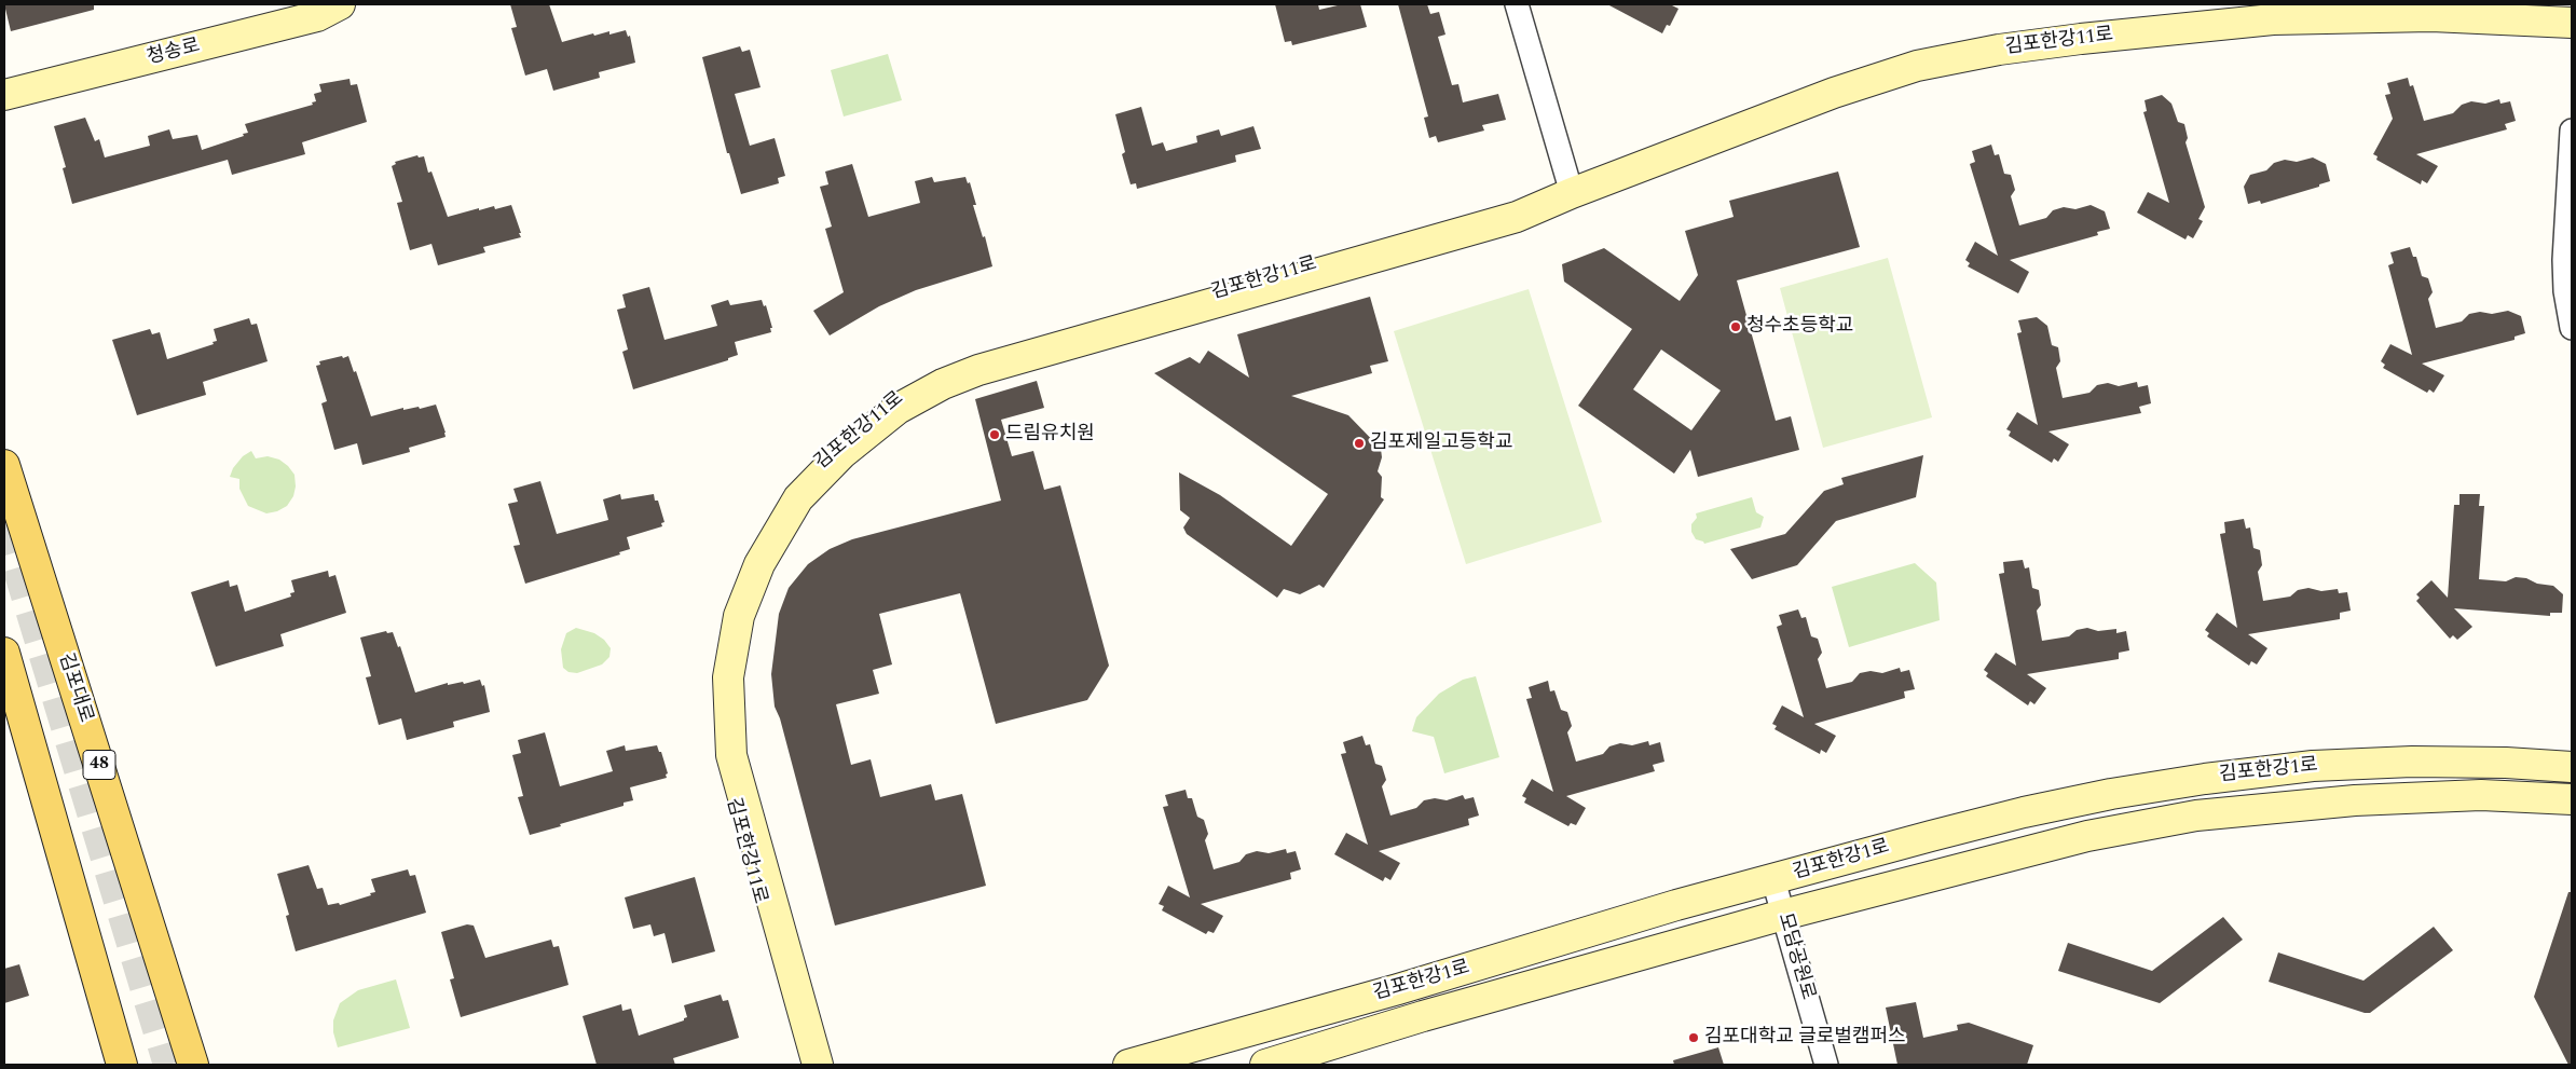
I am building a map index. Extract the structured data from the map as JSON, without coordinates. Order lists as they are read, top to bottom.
{
  "streets": {
    "main road": ["김포대로", "48"],
    "street": [
      "김포한강11로",
      "청송로",
      "김포한강1로",
      "모담공원로"
    ]
  },
  "crossings": [
    ["김포한강1로", "모담공원로"]
  ],
  "places": [
    "청수초등학교",
    "드림유치원",
    "김포제일고등학교",
    "김포대학교 글로벌캠퍼스"
  ]
}
